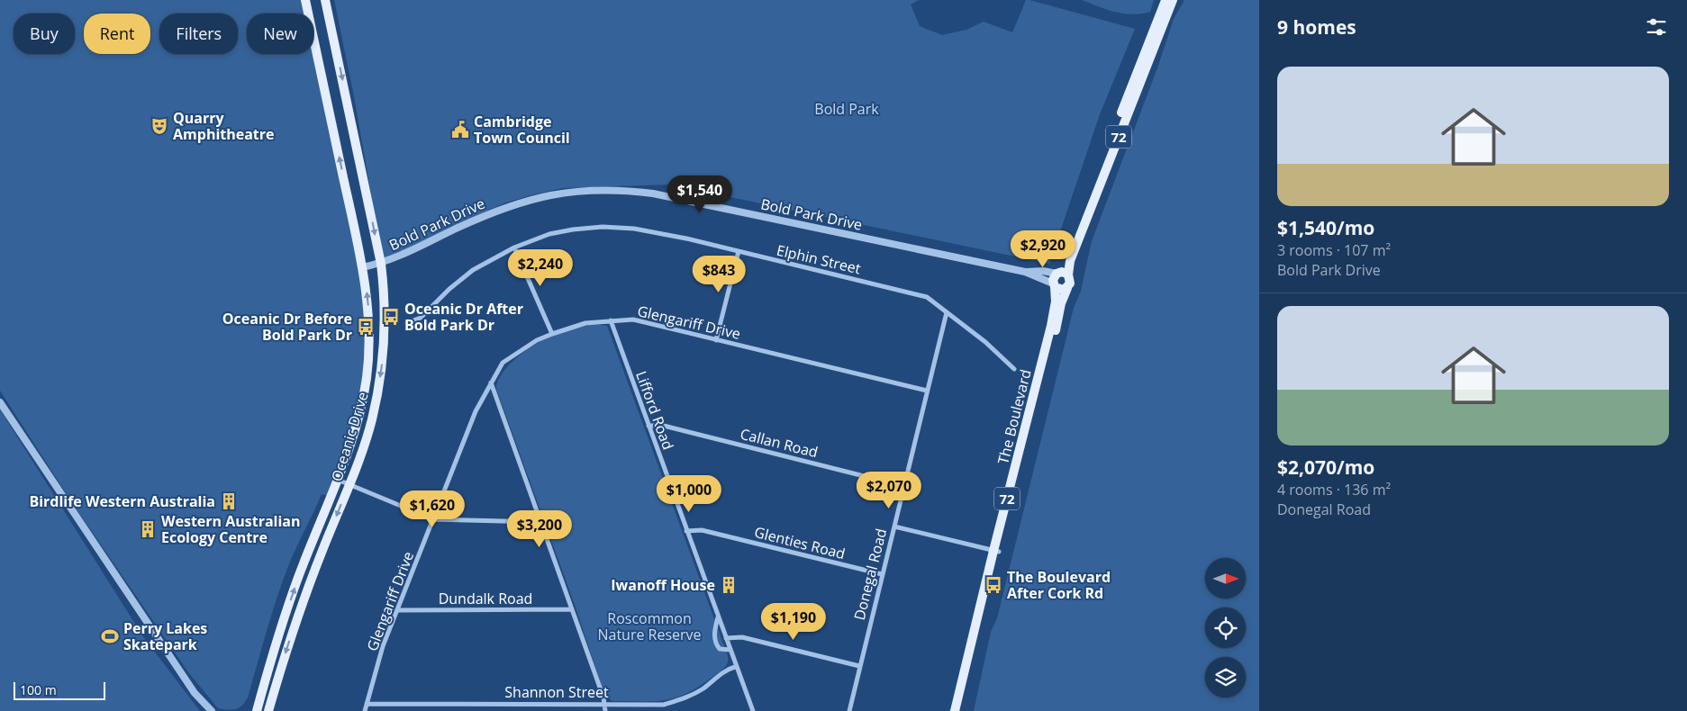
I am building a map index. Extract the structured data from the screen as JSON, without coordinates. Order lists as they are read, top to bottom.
{
  "streets": {
    "main road": ["72", "The Boulevard", "Oceanic Drive"],
    "street": [
      "Bold Park Drive",
      "Elphin Street",
      "Glengariff Drive",
      "Lifford Road",
      "Callan Road",
      "Glenties Road",
      "Donegal Road",
      "Dundalk Road",
      "Shannon Street"
    ]
  },
  "crossings": [
    ["Bold Park Drive", "The Boulevard"],
    ["Bold Park Drive", "Oceanic Drive"],
    ["Elphin Street", "Donegal Road"],
    ["Glengariff Drive", "Lifford Road"],
    ["Glengariff Drive", "Donegal Road"],
    ["Glengariff Drive", "Dundalk Road"],
    ["Glengariff Drive", "Shannon Street"],
    ["Lifford Road", "Callan Road"],
    ["Lifford Road", "Glenties Road"],
    ["Lifford Road", "Shannon Street"],
    ["Callan Road", "Donegal Road"],
    ["Glenties Road", "Donegal Road"]
  ],
  "parks": ["Bold Park", "Roscommon Nature Reserve"],
  "places": {
    "theatre": ["Quarry Amphitheatre"],
    "public building": ["Cambridge Town Council"],
    "bus stop": ["Oceanic Dr After Bold Park Dr", "Oceanic Dr Before Bold Park Dr", "The Boulevard After Cork Rd"],
    "building": ["Birdlife Western Australia", "Western Australian Ecology Centre", "Iwanoff House"],
    "sports": ["Perry Lakes Skatepark"]
  },
  "scale_bar": "100 m",
  "north": "right",
  "page": {
    "heading": "9 homes",
    "chip": [
      "Buy",
      "Rent",
      "Filters",
      "New"
    ],
    "list": [
      {
        "name": "$1,540/mo",
        "note": "3 rooms · 107 m² · Bold Park Drive"
      },
      {
        "name": "$2,070/mo",
        "note": "4 rooms · 136 m² · Donegal Road"
      }
    ],
    "price": [
      "$1,540",
      "$2,920",
      "$2,240",
      "$843",
      "$2,070",
      "$1,000",
      "$1,620",
      "$3,200",
      "$1,190"
    ],
    "scale": "100 m"
  }
}
